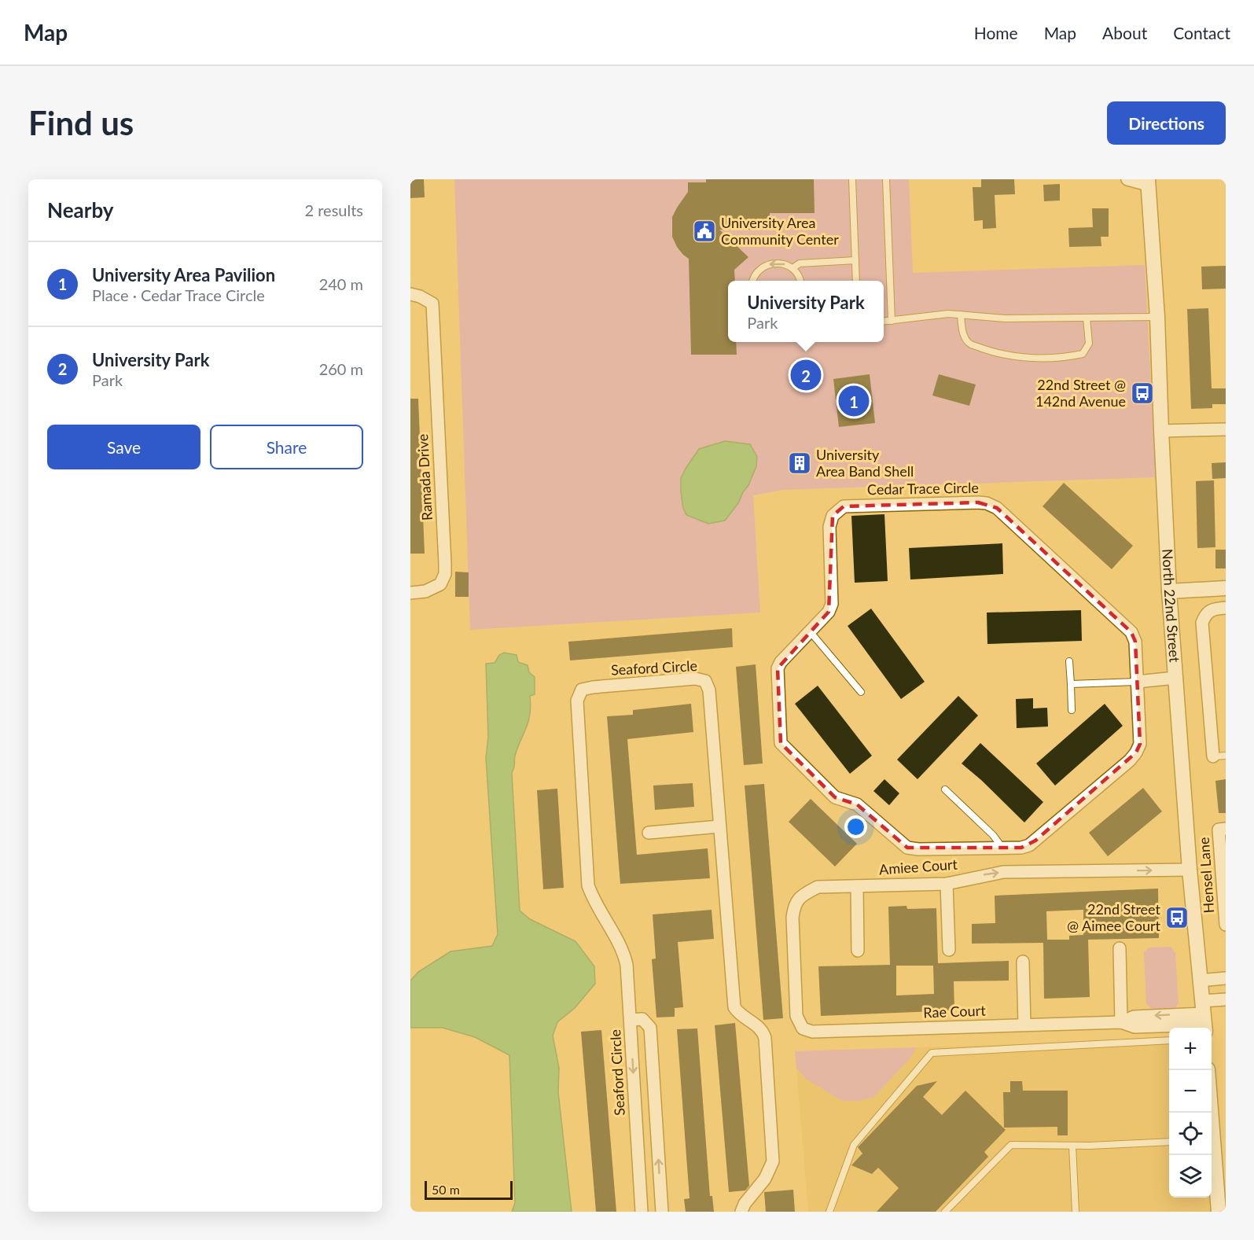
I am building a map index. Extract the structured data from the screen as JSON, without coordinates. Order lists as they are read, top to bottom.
{
  "streets": {
    "street": [
      "Ramada Drive",
      "Cedar Trace Circle",
      "North 22nd Street",
      "Seaford Circle",
      "Amiee Court",
      "Hensel Lane",
      "Rae Court"
    ]
  },
  "crossings": [
    ["North 22nd Street", "Amiee Court"],
    ["North 22nd Street", "Rae Court"],
    ["Amiee Court", "Rae Court"]
  ],
  "one_way": ["Amiee Court"],
  "places": {
    "public building": ["University Area Community Center"],
    "bus stop": ["22nd Street @ 142nd Avenue", "22nd Street @ Aimee Court"],
    "building": ["University Area Band Shell"]
  },
  "scale_bar": "50 m",
  "page": {
    "header": "Map",
    "nav": [
      "Home",
      "Map",
      "About",
      "Contact"
    ],
    "buttons": [
      "Directions",
      ["Save", "Share"]
    ],
    "title": "Find us",
    "heading": ["Nearby", "2 results"],
    "list": [
      {
        "mark": "1",
        "name": "University Area Pavilion",
        "note": "Place · Cedar Trace Circle",
        "value": "240 m"
      },
      {
        "mark": "2",
        "name": "University Park",
        "note": "Park",
        "value": "260 m"
      }
    ],
    "popup": ["University Park", "Park"],
    "pins": ["2", "1"],
    "map_buttons": ["+", "−"],
    "scale": "50 m"
  }
}
